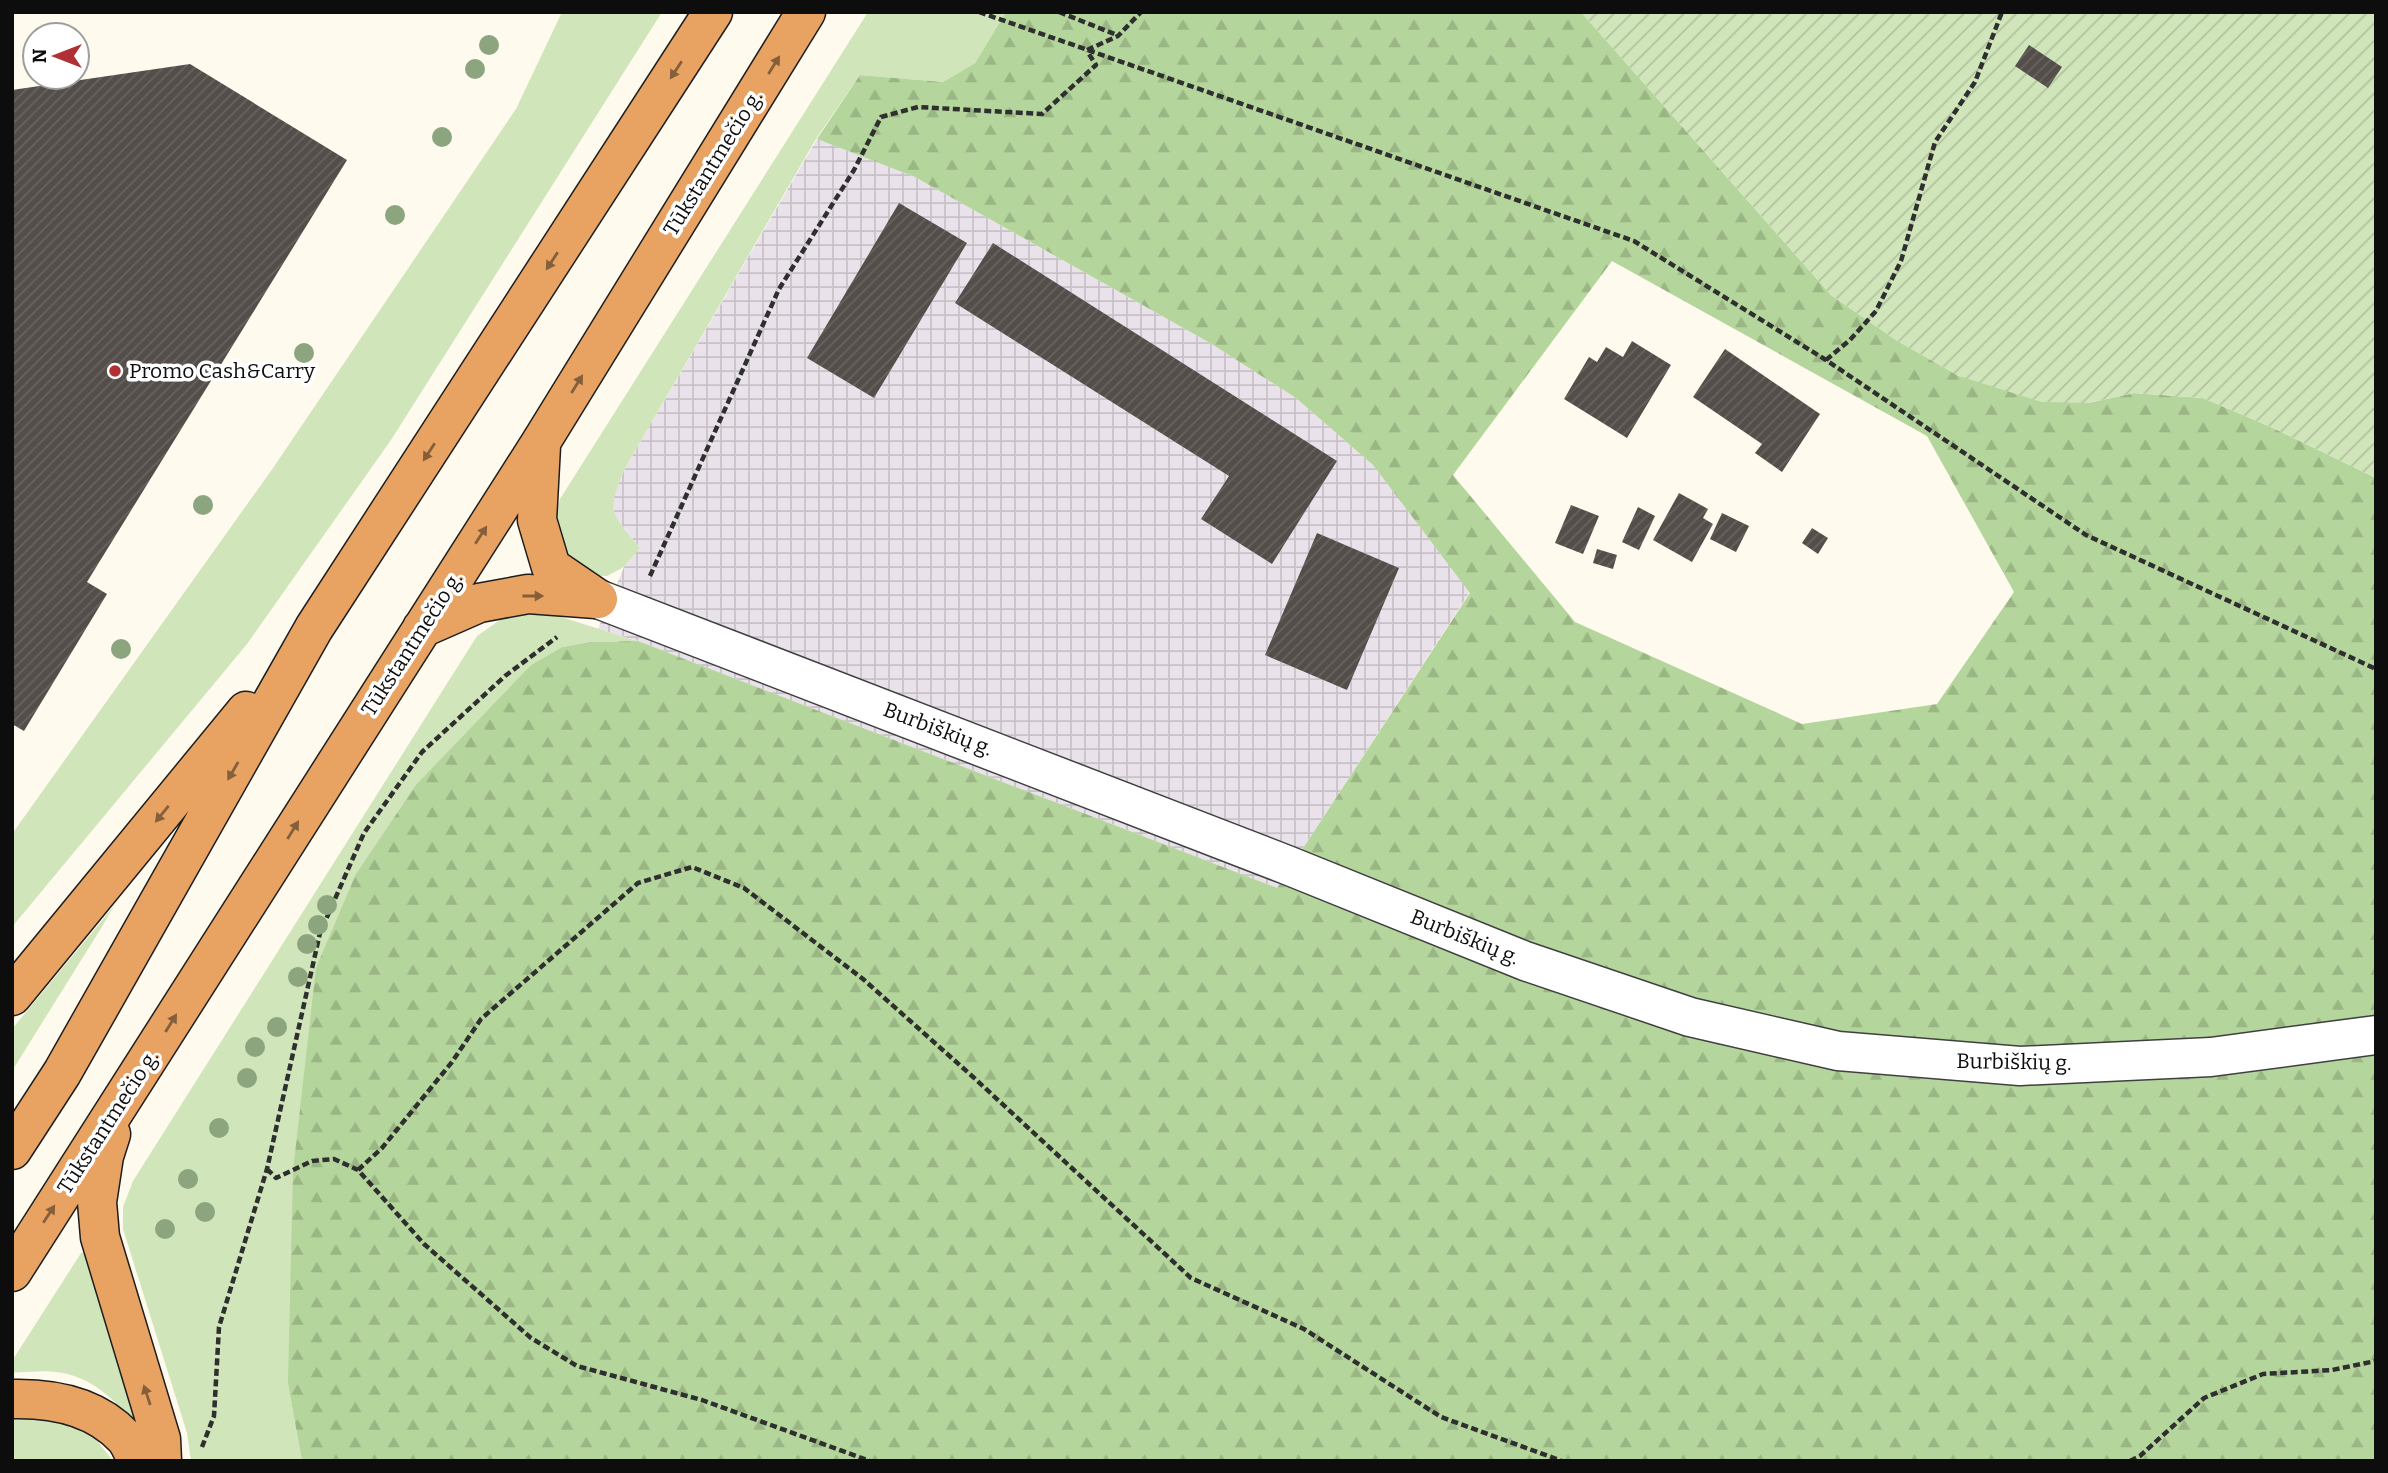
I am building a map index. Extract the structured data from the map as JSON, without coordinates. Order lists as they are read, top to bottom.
{
  "streets": {
    "highway": ["Tūkstantmečio g."],
    "street": ["Burbiškių g."]
  },
  "places": ["Promo Cash&Carry"],
  "north": "left"
}
